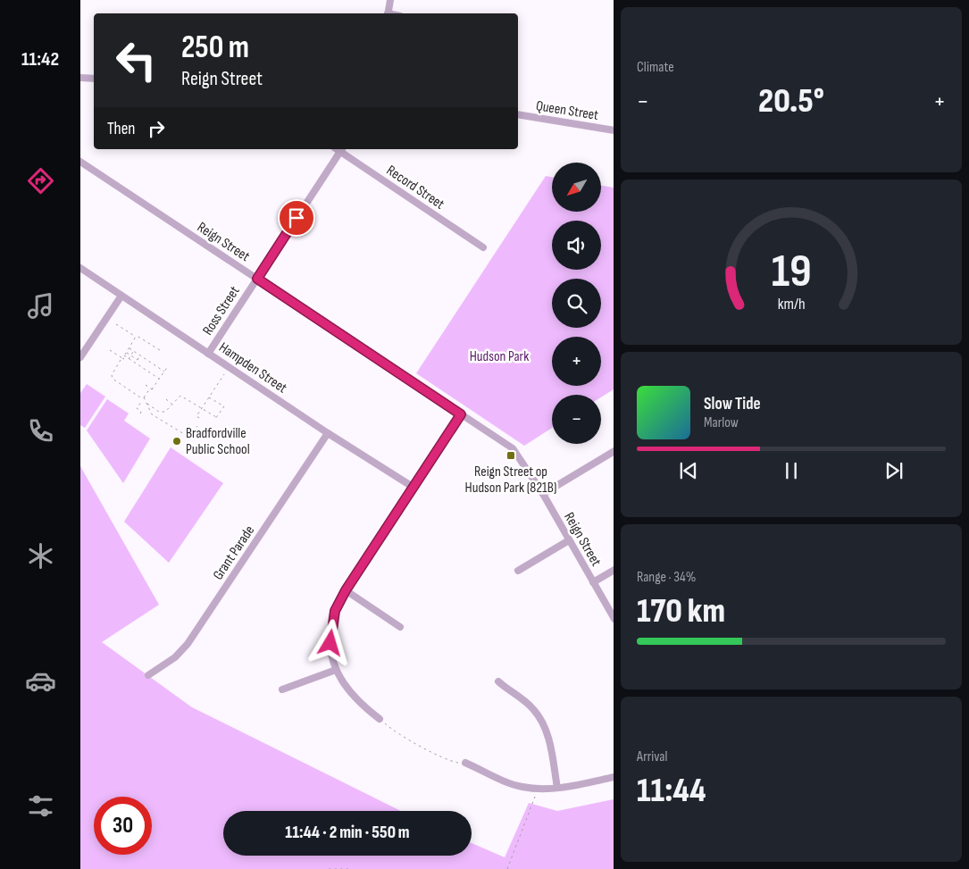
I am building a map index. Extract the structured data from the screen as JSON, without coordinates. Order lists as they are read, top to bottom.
{
  "streets": {
    "street": [
      "Queen Street",
      "Record Street",
      "Reign Street",
      "Ross Street",
      "Hampden Street",
      "Grant Parade"
    ]
  },
  "crossings": [
    ["Record Street", "Ross Street"],
    ["Reign Street", "Ross Street"],
    ["Ross Street", "Hampden Street"],
    ["Hampden Street", "Grant Parade"]
  ],
  "parks": ["Hudson Park"],
  "places": {
    "other": ["Bradfordville Public School"],
    "transit": ["Reign Street op Hudson Park (821B)"]
  },
  "north": "bottom left",
  "page": {
    "tabs": "11:42",
    "tile": [
      "Climate",
      ["Range · 34%", "170 km"],
      ["Arrival", "11:44"]
    ],
    "turn": ["250 m", "Reign Street"],
    "heat": ["−", "20.5°", "+"],
    "then": "Then",
    "map_buttons": ["+", "−"],
    "song": ["Slow Tide", "Marlow"],
    "limit": "30",
    "trip": "11:44 · 2 min · 550 m",
    "gauge": ["19", "km/h"]
  }
}
